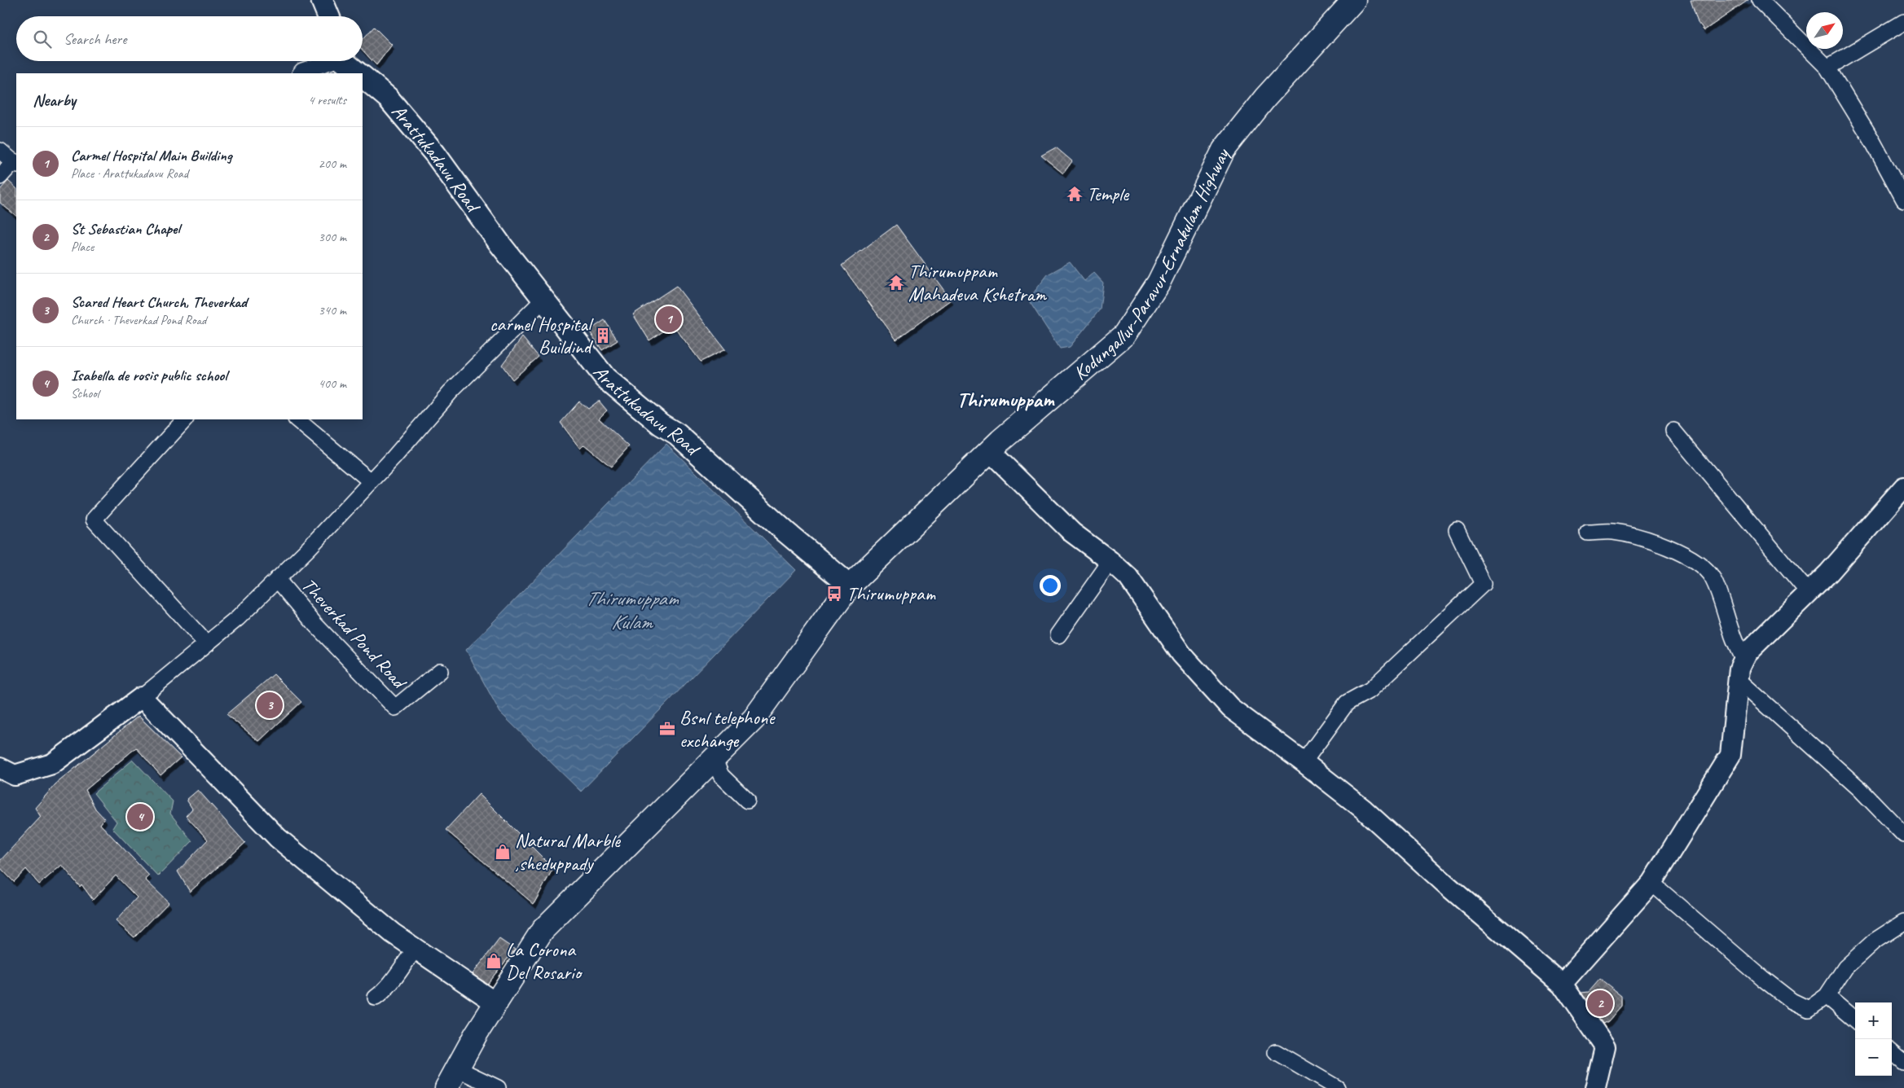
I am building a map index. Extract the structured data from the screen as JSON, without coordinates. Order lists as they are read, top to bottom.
{
  "streets": {
    "highway": ["Kodungallur-Paravur-Ernakulam Highway"],
    "main road": ["Arattukadavu Road"],
    "street": ["Theverkad Pond Road"]
  },
  "crossings": [
    ["Arattukadavu Road", "Kodungallur-Paravur-Ernakulam Highway"]
  ],
  "districts": ["Thirumuppam"],
  "water": ["Thirumuppam Kulam"],
  "places": {
    "temple": ["Temple", "Thirumuppam Mahadeva Kshetram"],
    "building": ["carmel Hospital Buildind"],
    "bus stop": ["Thirumuppam"],
    "office": ["Bsnl telephone exchange"],
    "shop": ["Natural Marble ,sheduppady", "La Corona Del Rosario"]
  },
  "north": "top right",
  "page": {
    "search": "Search here",
    "heading": ["Nearby", "4 results"],
    "list": [
      {
        "mark": "1",
        "name": "Carmel Hospital Main Building",
        "note": "Place · Arattukadavu Road",
        "value": "200 m"
      },
      {
        "mark": "2",
        "name": "St Sebastian Chapel",
        "note": "Place",
        "value": "300 m"
      },
      {
        "mark": "3",
        "name": "Scared Heart Church, Theverkad",
        "note": "Church · Theverkad Pond Road",
        "value": "340 m"
      },
      {
        "mark": "4",
        "name": "Isabella de rosis public school",
        "note": "School",
        "value": "400 m"
      }
    ],
    "pins": [
      "1",
      "3",
      "4",
      "2"
    ],
    "map_buttons": ["+", "−"]
  }
}
